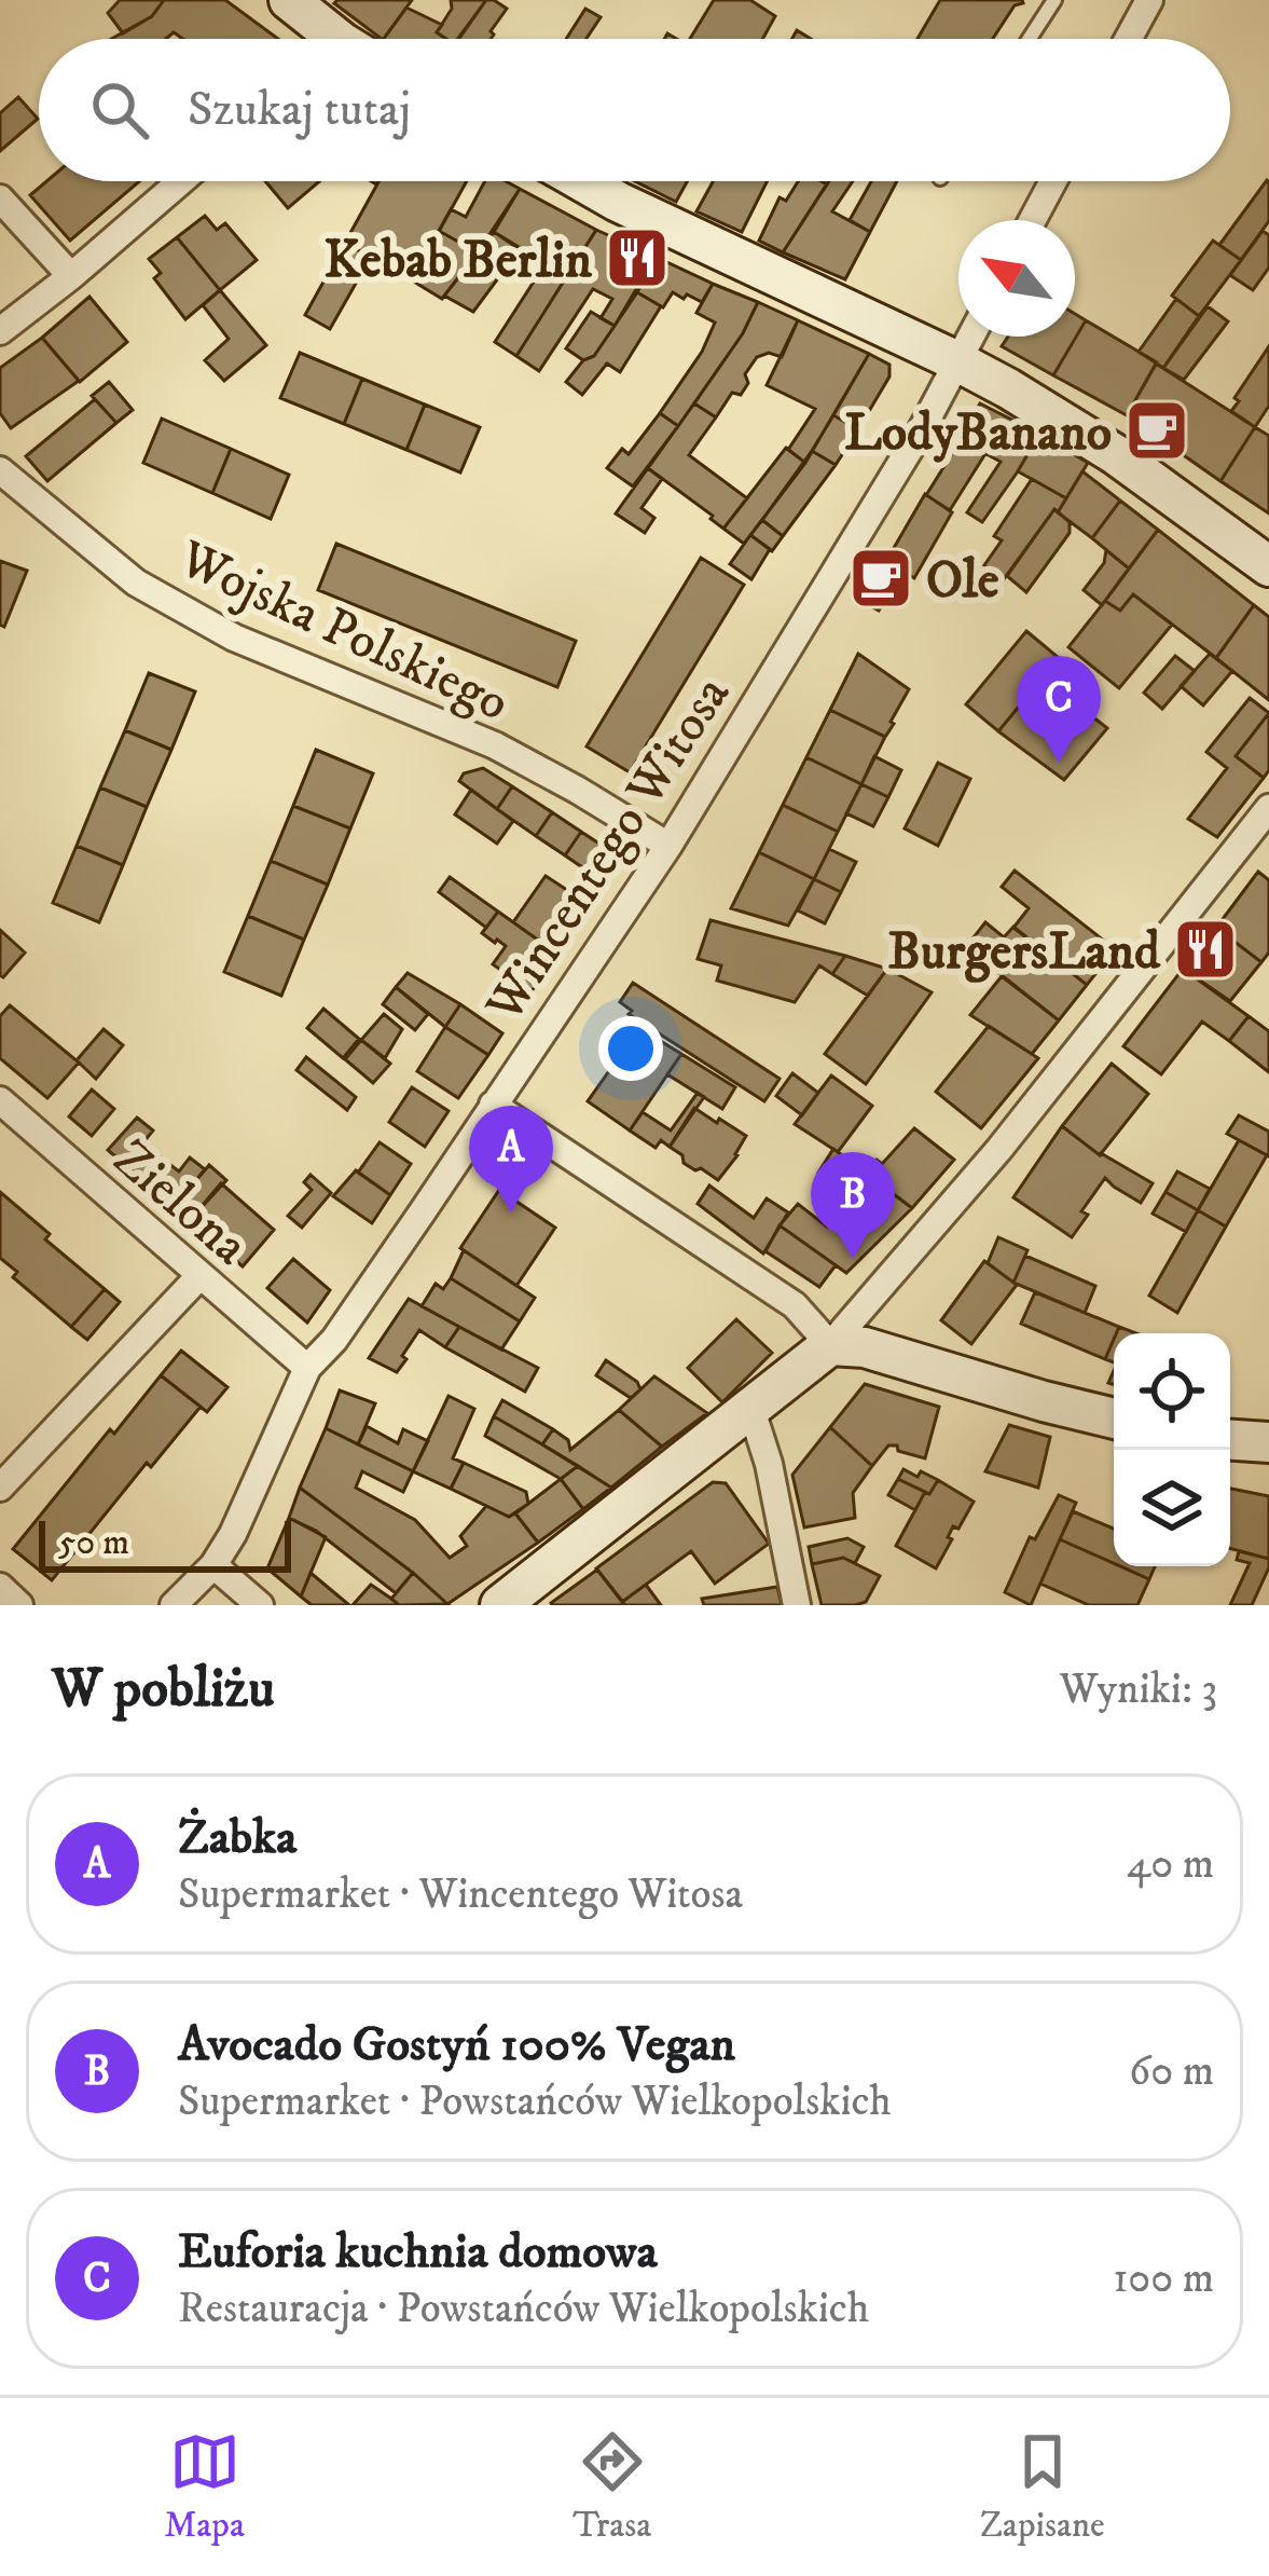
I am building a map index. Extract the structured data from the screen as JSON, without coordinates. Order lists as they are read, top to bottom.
{
  "streets": {
    "street": ["Wojska Polskiego", "Wincentego Witosa", "Zielona"]
  },
  "crossings": [
    ["Wojska Polskiego", "Wincentego Witosa"],
    ["Wincentego Witosa", "Zielona"]
  ],
  "places": {
    "restaurant": ["Kebab Berlin", "BurgersLand"],
    "cafe": ["LodyBanano", "Ole"]
  },
  "scale_bar": "50 m",
  "north": "top left",
  "page": {
    "search": "Szukaj tutaj",
    "pins": ["C", "A", "B"],
    "scale": "50 m",
    "heading": ["W pobliżu", "Wyniki: 3"],
    "list": [
      {
        "mark": "A",
        "name": "Żabka",
        "note": "Supermarket · Wincentego Witosa",
        "value": "40 m"
      },
      {
        "mark": "B",
        "name": "Avocado Gostyń 100% Vegan",
        "note": "Supermarket · Powstańców Wielkopolskich",
        "value": "60 m"
      },
      {
        "mark": "C",
        "name": "Euforia kuchnia domowa",
        "note": "Restauracja · Powstańców Wielkopolskich",
        "value": "100 m"
      }
    ],
    "nav": ["Mapa", "Trasa", "Zapisane"]
  }
}
